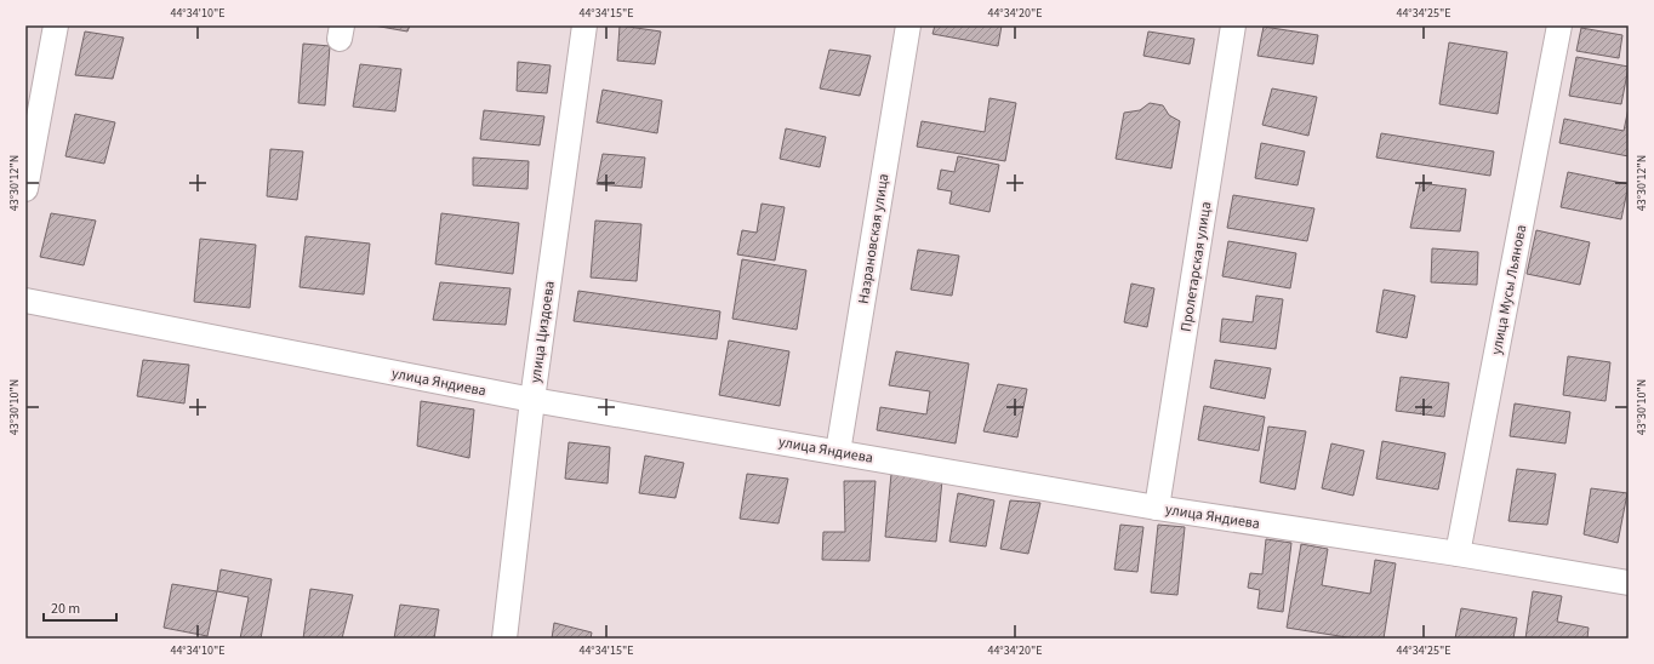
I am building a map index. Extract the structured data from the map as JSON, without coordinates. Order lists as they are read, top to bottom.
{
  "streets": {
    "street": [
      "Назрановская улица",
      "Пролетарская улица",
      "улица Мусы Льянова",
      "улица Циздоева",
      "улица Яндиева"
    ]
  },
  "crossings": [
    ["Назрановская улица", "улица Яндиева"],
    ["Пролетарская улица", "улица Яндиева"],
    ["улица Мусы Льянова", "улица Яндиева"],
    ["улица Циздоева", "улица Яндиева"]
  ],
  "scale_bar": "20 m",
  "coordinates": [
    "44°34'10\"E",
    "44°34'15\"E",
    "44°34'20\"E",
    "44°34'25\"E",
    "43°30'12\"N",
    "43°30'10\"N"
  ]
}
